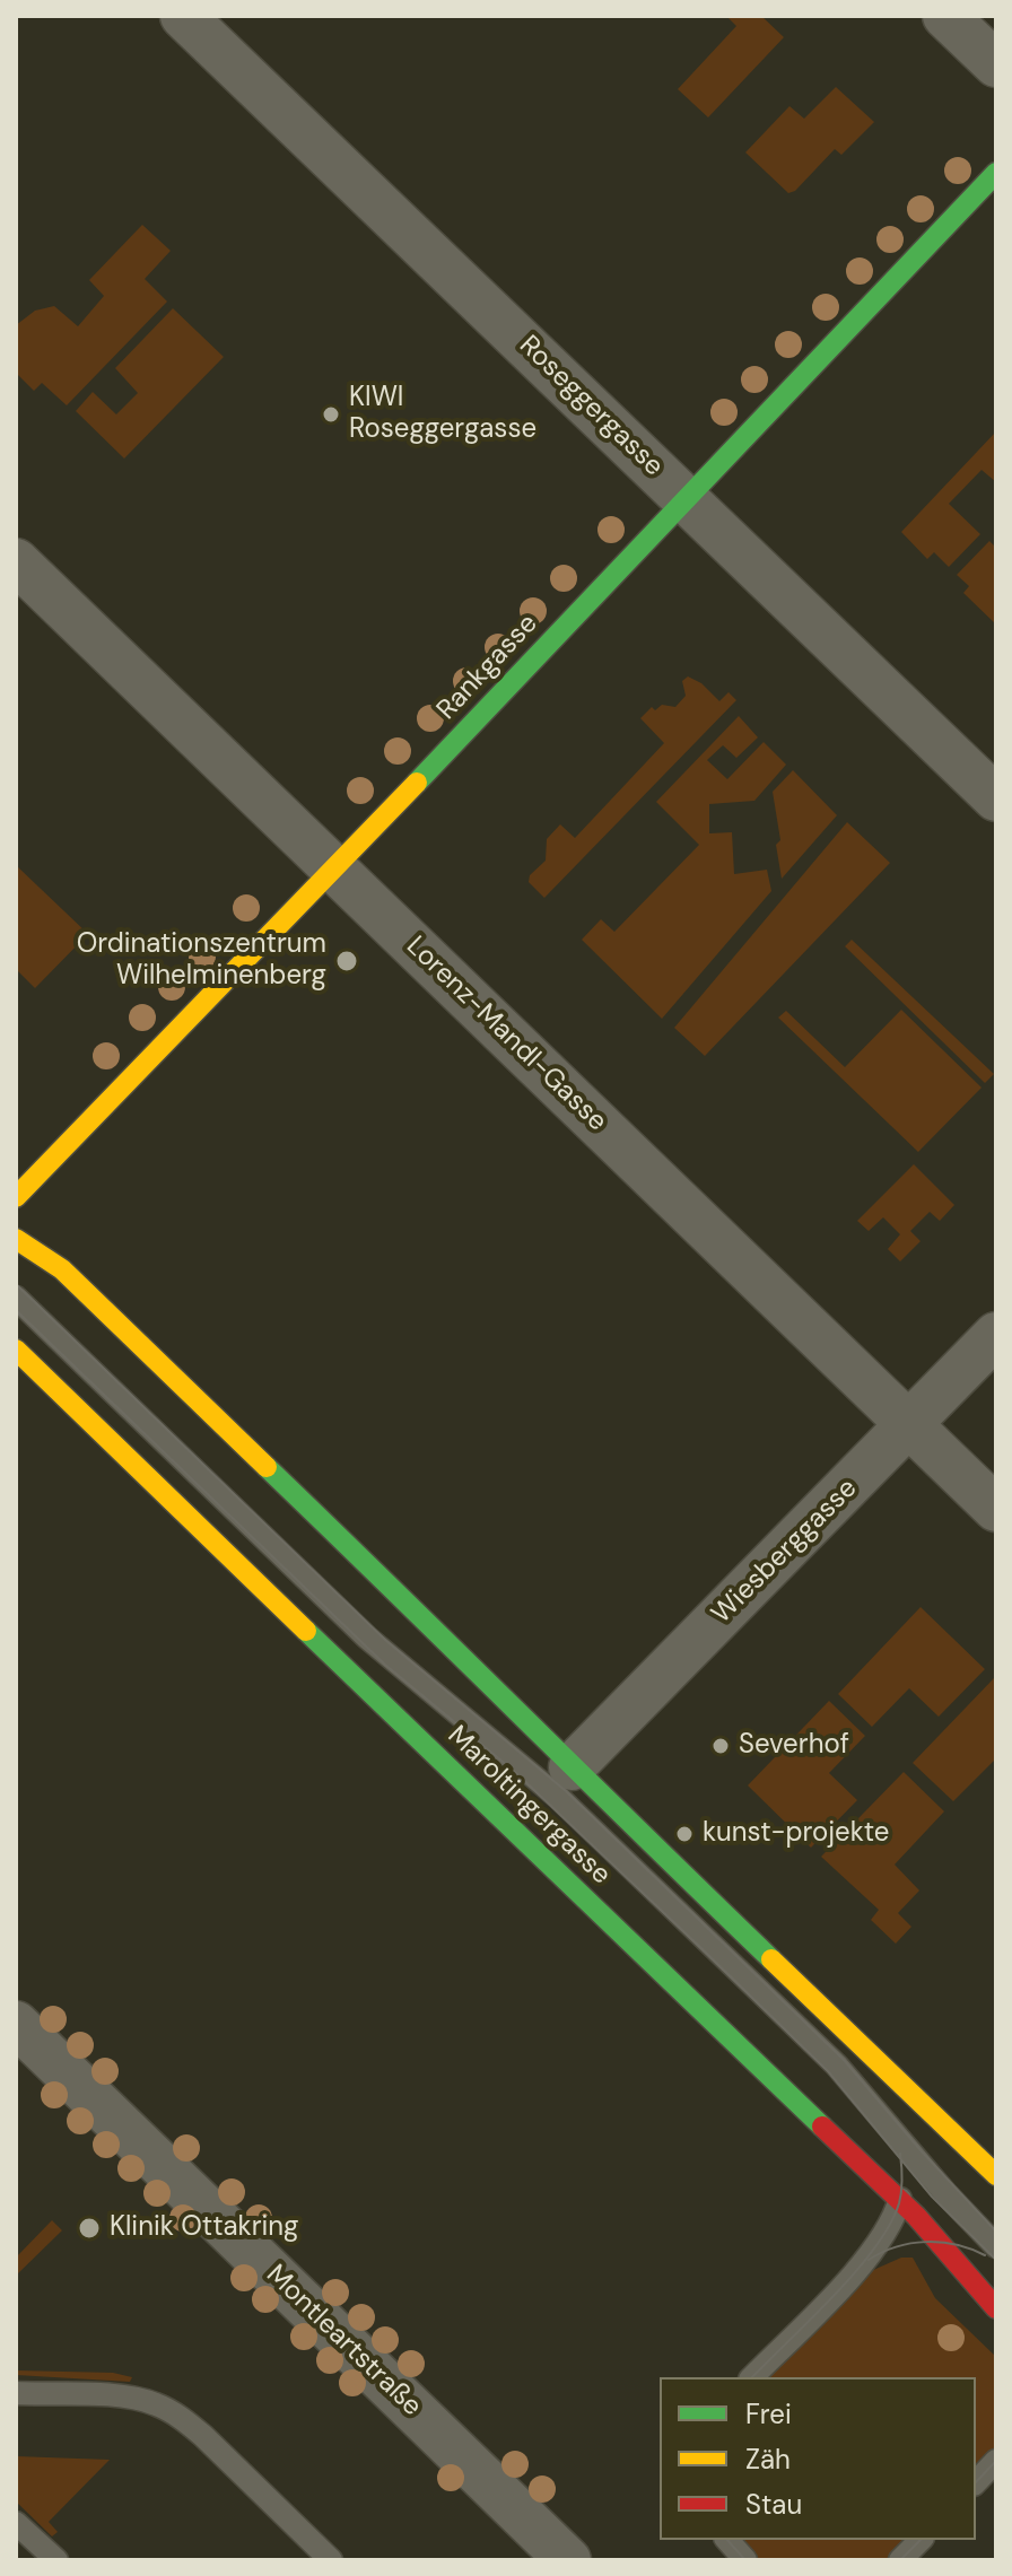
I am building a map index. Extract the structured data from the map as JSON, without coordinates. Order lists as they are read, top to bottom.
{
  "streets": {
    "main road": ["Rankgasse", "Maroltingergasse"],
    "street": [
      "Roseggergasse",
      "Lorenz-Mandl-Gasse",
      "Wiesberggasse",
      "Montleartstraße"
    ]
  },
  "crossings": [
    ["Roseggergasse", "Rankgasse"],
    ["Rankgasse", "Lorenz-Mandl-Gasse"],
    ["Lorenz-Mandl-Gasse", "Wiesberggasse"]
  ],
  "places": [
    "KIWI Roseggergasse",
    "Ordinationszentrum Wilhelminenberg",
    "Severhof",
    "kunst-projekte",
    "Klinik Ottakring"
  ],
  "legend": ["Frei", "Zäh", "Stau"]
}
